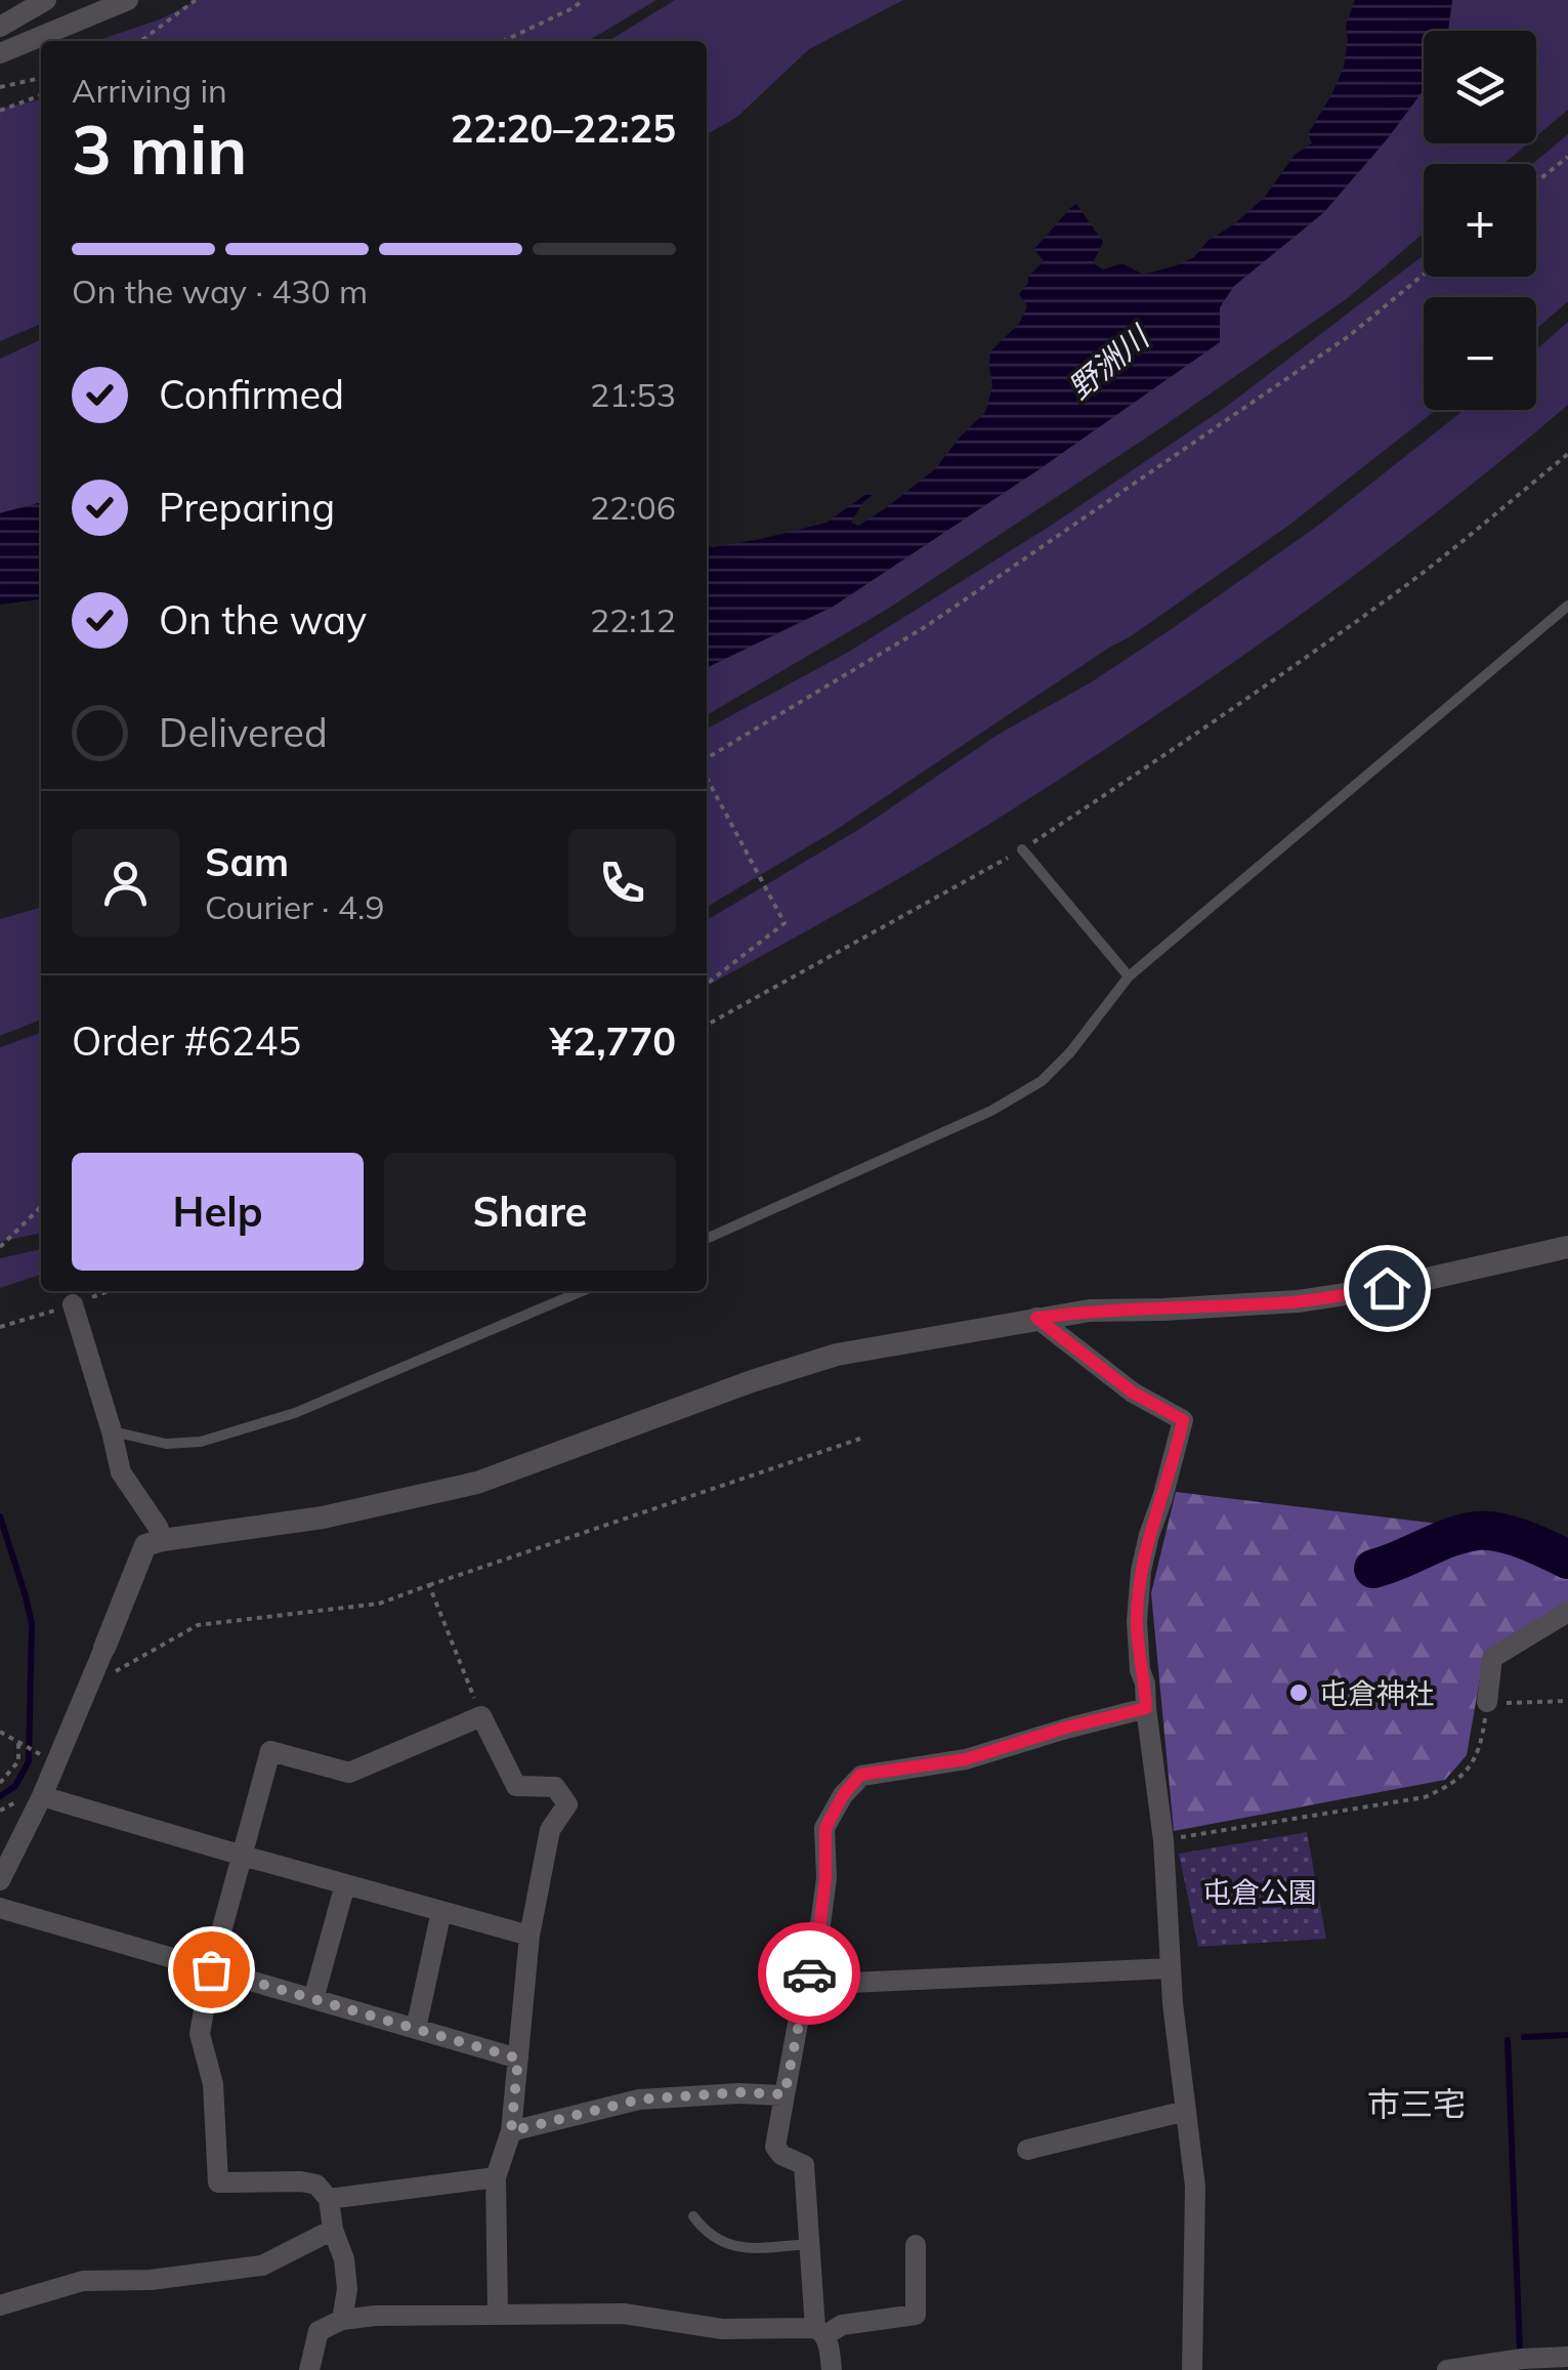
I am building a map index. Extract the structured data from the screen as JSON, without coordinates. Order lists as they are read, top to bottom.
{
  "districts": ["市三宅"],
  "water": ["野洲川"],
  "parks": ["屯倉公園"],
  "places": ["屯倉神社"],
  "page": {
    "map_buttons": ["+", "−"],
    "heading": ["3 min", "Arriving in", "22:20–22:25"],
    "panel": [
      "Sam",
      "Courier · 4.9",
      "Order #6245",
      "¥2,770"
    ],
    "bar": "On the way · 430 m",
    "list": [
      ["Confirmed", "21:53"],
      ["Preparing", "22:06"],
      ["On the way", "22:12"],
      "Delivered"
    ],
    "buttons": ["Help", "Share"]
  }
}
